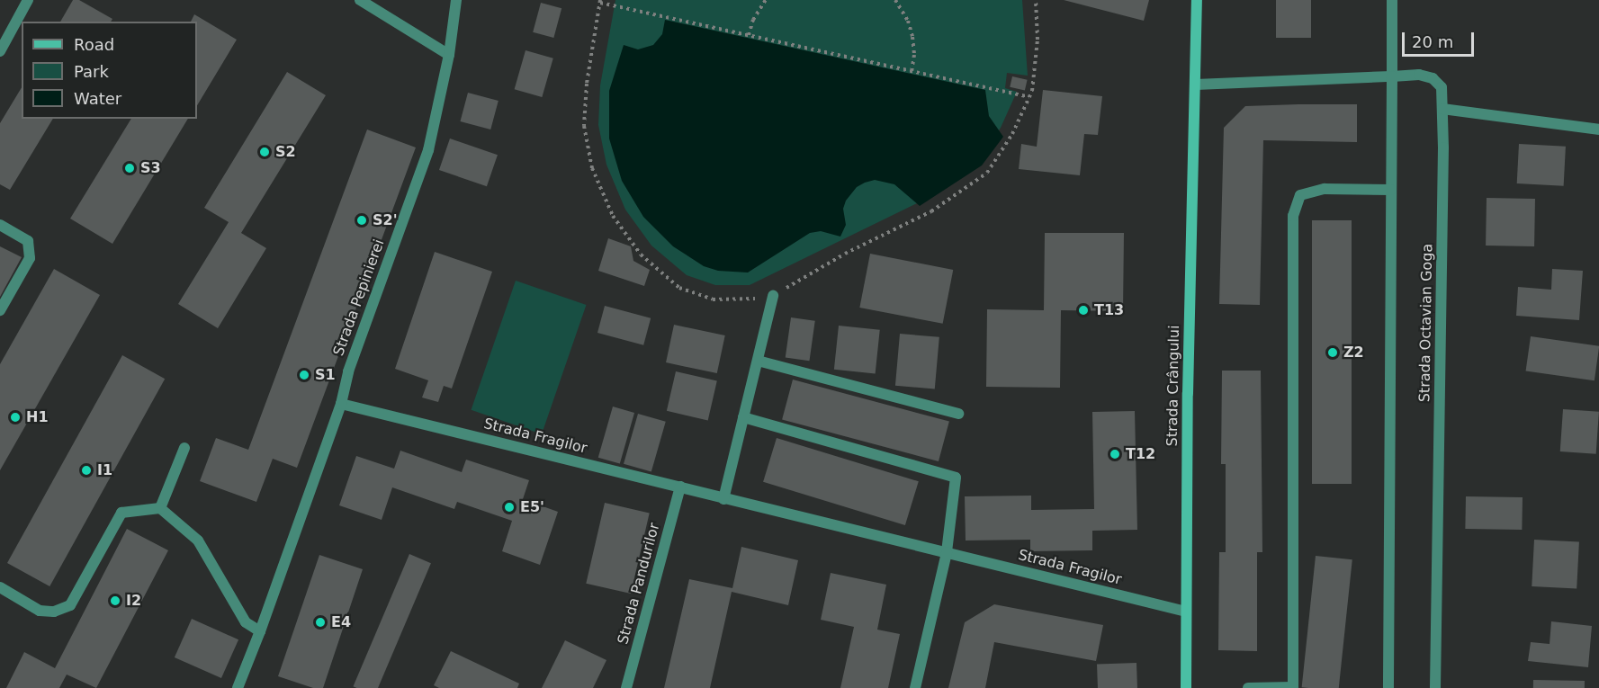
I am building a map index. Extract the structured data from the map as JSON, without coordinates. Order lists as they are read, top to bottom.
{
  "streets": {
    "main road": ["Strada Crângului"],
    "street": [
      "Strada Pepinierei",
      "Strada Octavian Goga",
      "Strada Fragilor",
      "Strada Pandurilor"
    ]
  },
  "crossings": [
    ["Strada Pepinierei", "Strada Fragilor"],
    ["Strada Crângului", "Strada Fragilor"],
    ["Strada Fragilor", "Strada Pandurilor"]
  ],
  "places": [
    "S2",
    "S3",
    "S2'",
    "T13",
    "Z2",
    "S1",
    "H1",
    "T12",
    "I1",
    "E5'",
    "I2",
    "E4"
  ],
  "legend": ["Road", "Park", "Water"],
  "scale_bar": "20 m"
}
